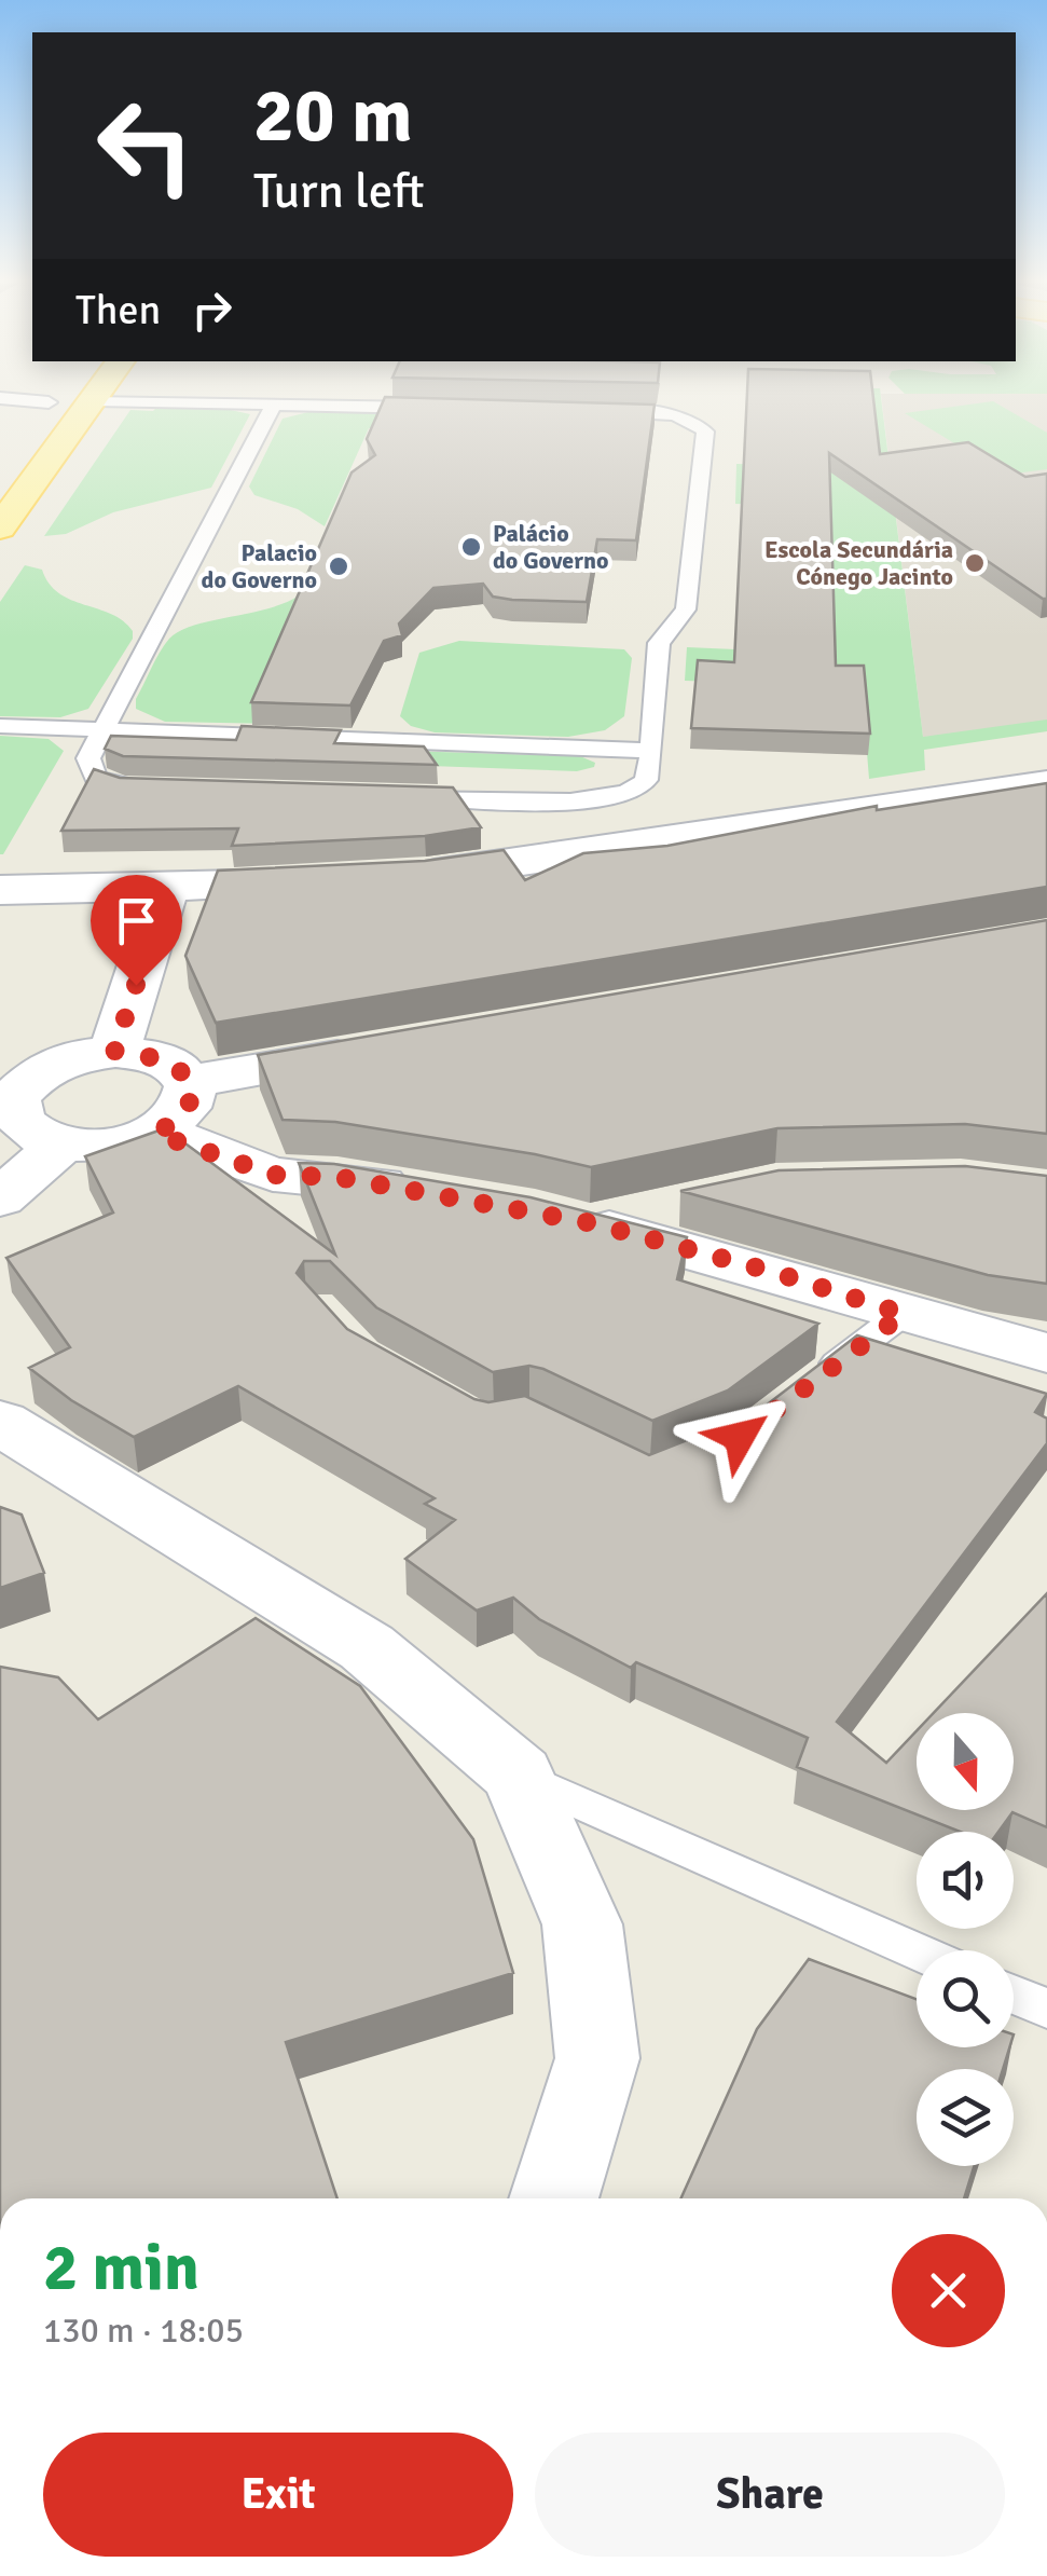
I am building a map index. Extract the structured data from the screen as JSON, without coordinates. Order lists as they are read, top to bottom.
{
  "places": ["Palácio do Governo", "Escola Secundária Cónego Jacinto", "Palacio do Governo"],
  "north": "bottom",
  "page": {
    "turn": ["20 m", "Turn left"],
    "then": "Then",
    "heading": ["2 min", "130 m · 18:05"],
    "buttons": ["Exit", "Share"]
  }
}
